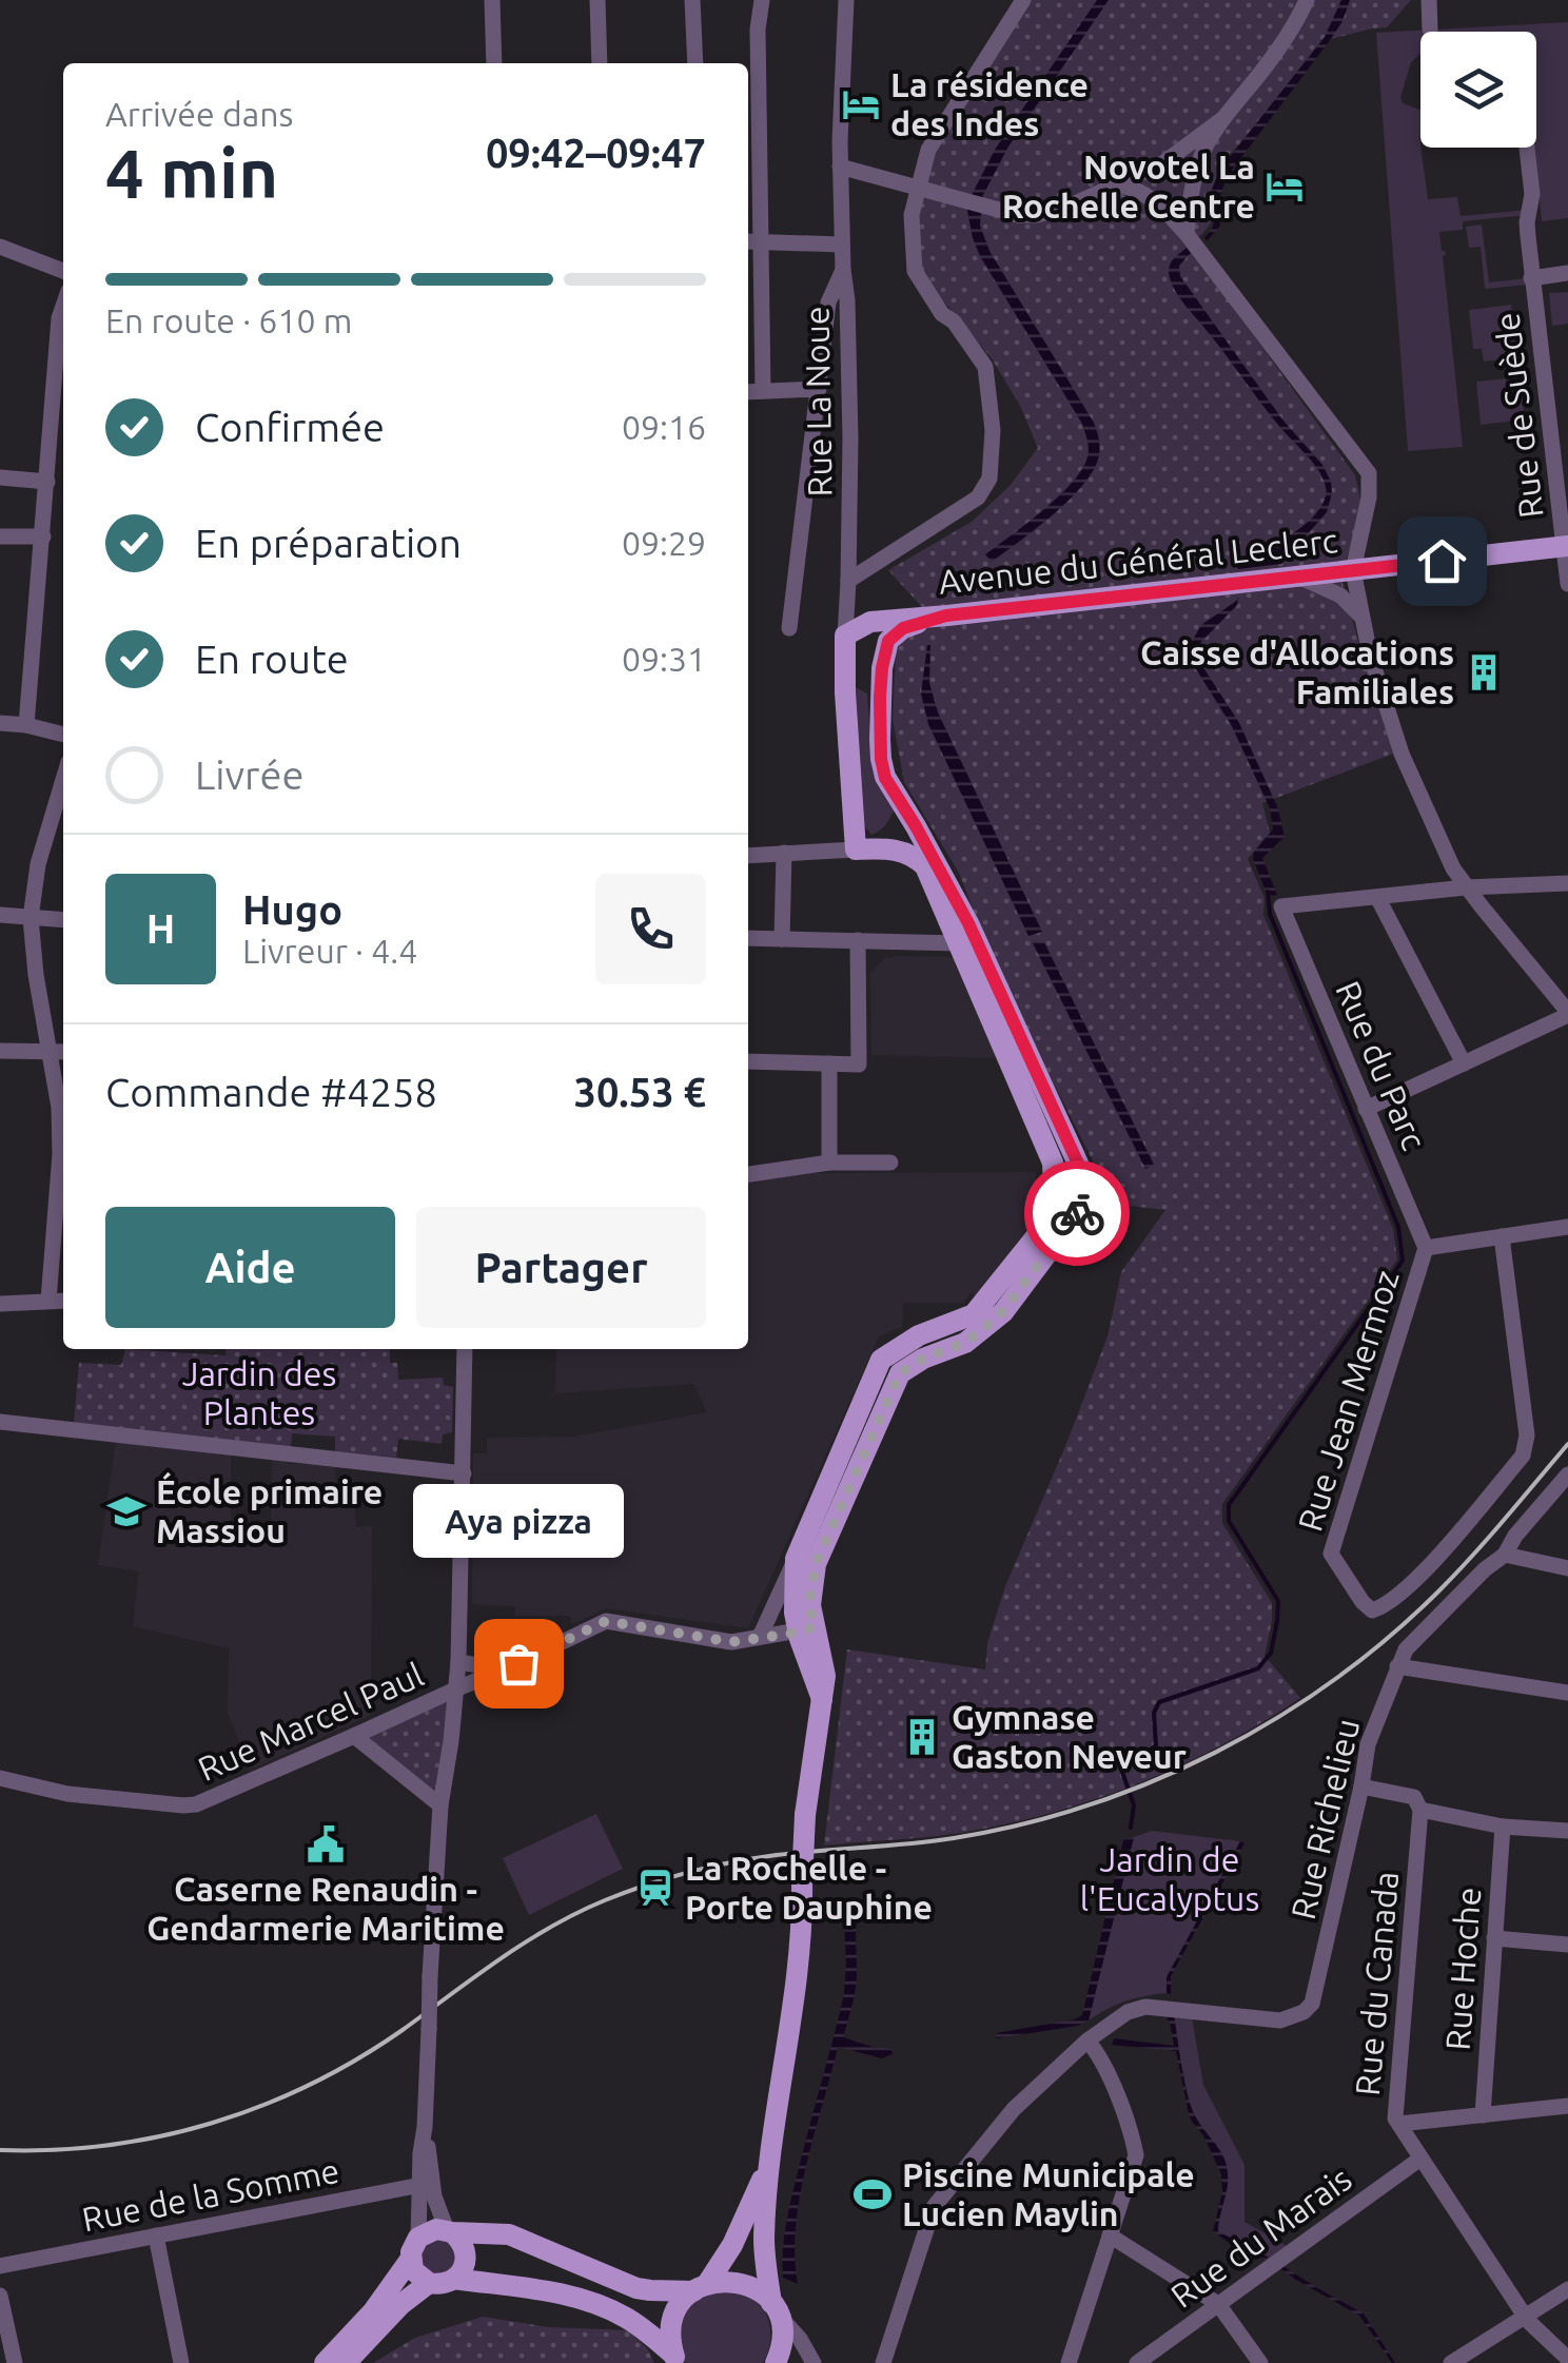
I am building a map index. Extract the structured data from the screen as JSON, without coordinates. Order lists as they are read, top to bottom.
{
  "streets": {
    "main road": ["Avenue du Général Leclerc"],
    "street": [
      "Rue La Noue",
      "Rue de Suède",
      "Rue du Parc",
      "Rue Jean Mermoz",
      "Rue Marcel Paul",
      "Rue Richelieu",
      "Rue Hoche",
      "Rue du Canada",
      "Rue de la Somme",
      "Rue du Marais"
    ]
  },
  "crossings": [
    ["Rue La Noue", "Avenue du Général Leclerc"],
    ["Rue de Suède", "Avenue du Général Leclerc"],
    ["Rue du Parc", "Rue Jean Mermoz"],
    ["Rue du Canada", "Rue du Marais"]
  ],
  "parks": ["Jardin des Plantes", "Jardin de l'Eucalyptus"],
  "places": {
    "hotel": ["La résidence des Indes", "Novotel La Rochelle Centre"],
    "building": ["Caisse d'Allocations Familiales", "Gymnase Gaston Neveur"],
    "school or university": ["École primaire Massiou"],
    "other": ["Aya pizza"],
    "public building": ["Caserne Renaudin - Gendarmerie Maritime"],
    "station": ["La Rochelle - Porte Dauphine"],
    "sports": ["Piscine Municipale Lucien Maylin"]
  },
  "page": {
    "heading": ["4 min", "Arrivée dans", "09:42–09:47"],
    "panel": [
      "Hugo",
      "Livreur · 4.4",
      "Commande #4258",
      "30.53 €"
    ],
    "bar": "En route · 610 m",
    "list": [
      ["Confirmée", "09:16"],
      ["En préparation", "09:29"],
      ["En route", "09:31"],
      "Livrée"
    ],
    "round": "H",
    "buttons": ["Aide", "Partager"],
    "bubble": "Aya pizza"
  }
}
